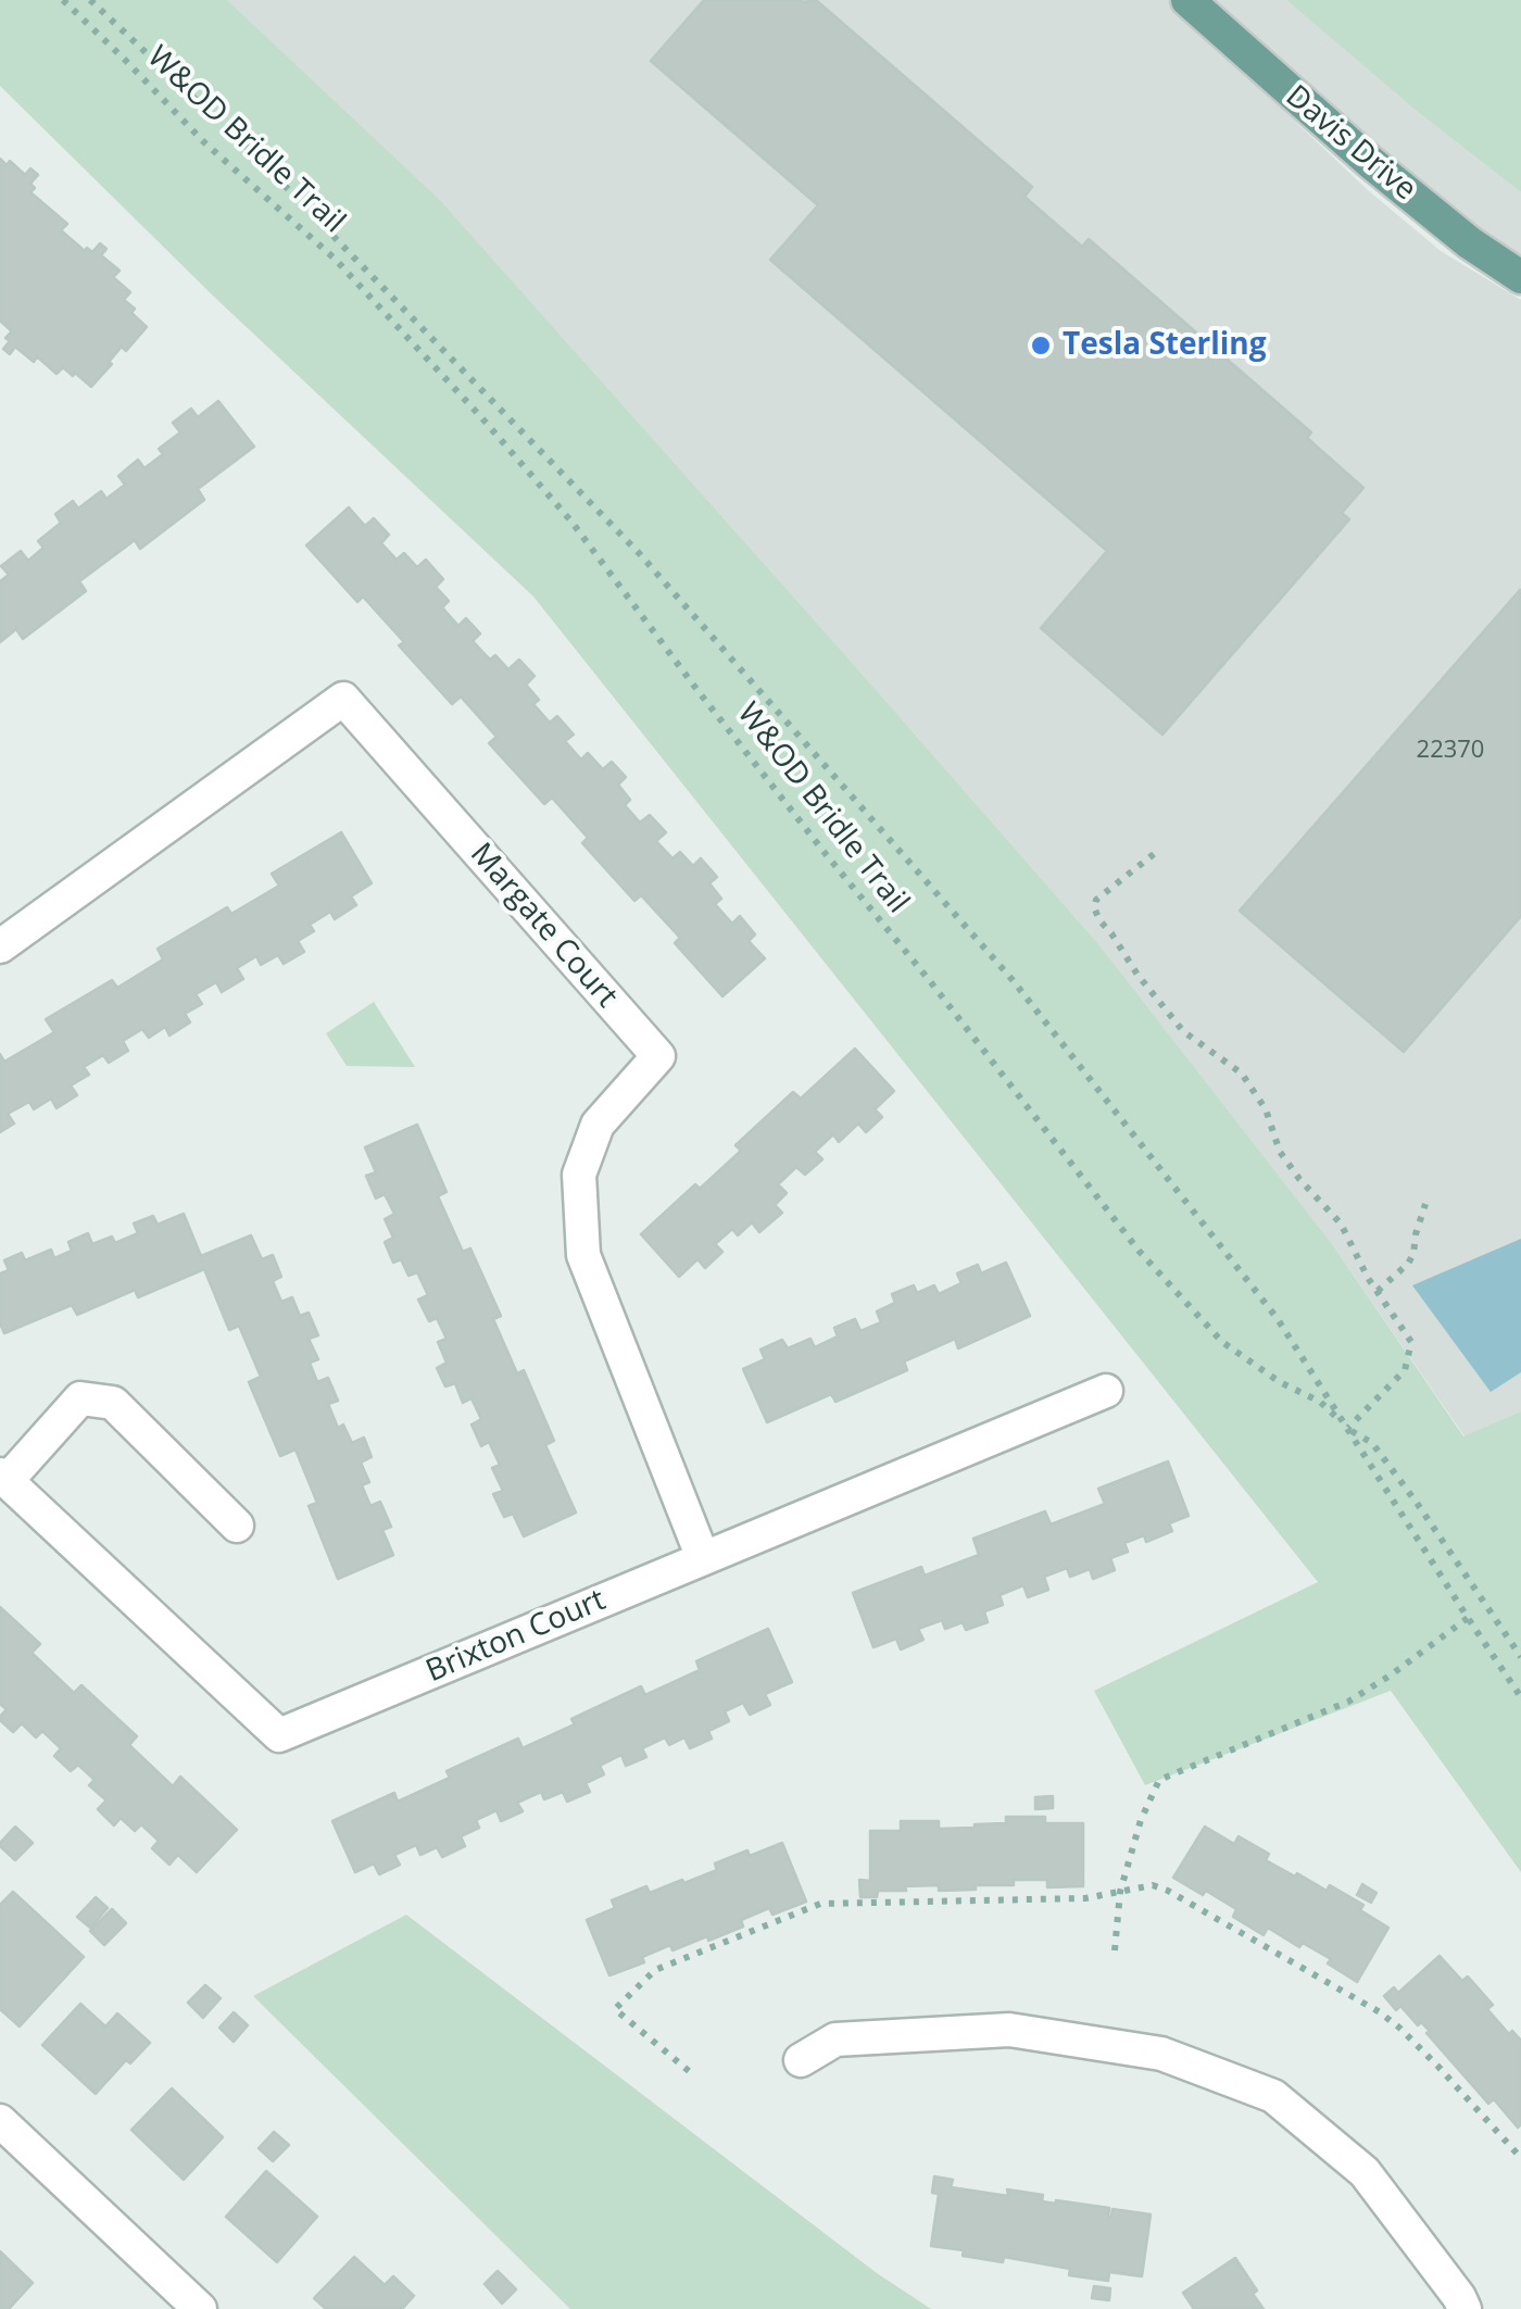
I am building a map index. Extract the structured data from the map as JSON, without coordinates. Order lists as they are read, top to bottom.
{
  "streets": {
    "main road": ["Davis Drive"],
    "street": ["Margate Court", "Brixton Court"],
    "path": ["W&OD Bridle Trail"]
  },
  "crossings": [
    ["Margate Court", "Brixton Court"]
  ],
  "places": ["Tesla Sterling"],
  "house_numbers": ["22370"]
}
